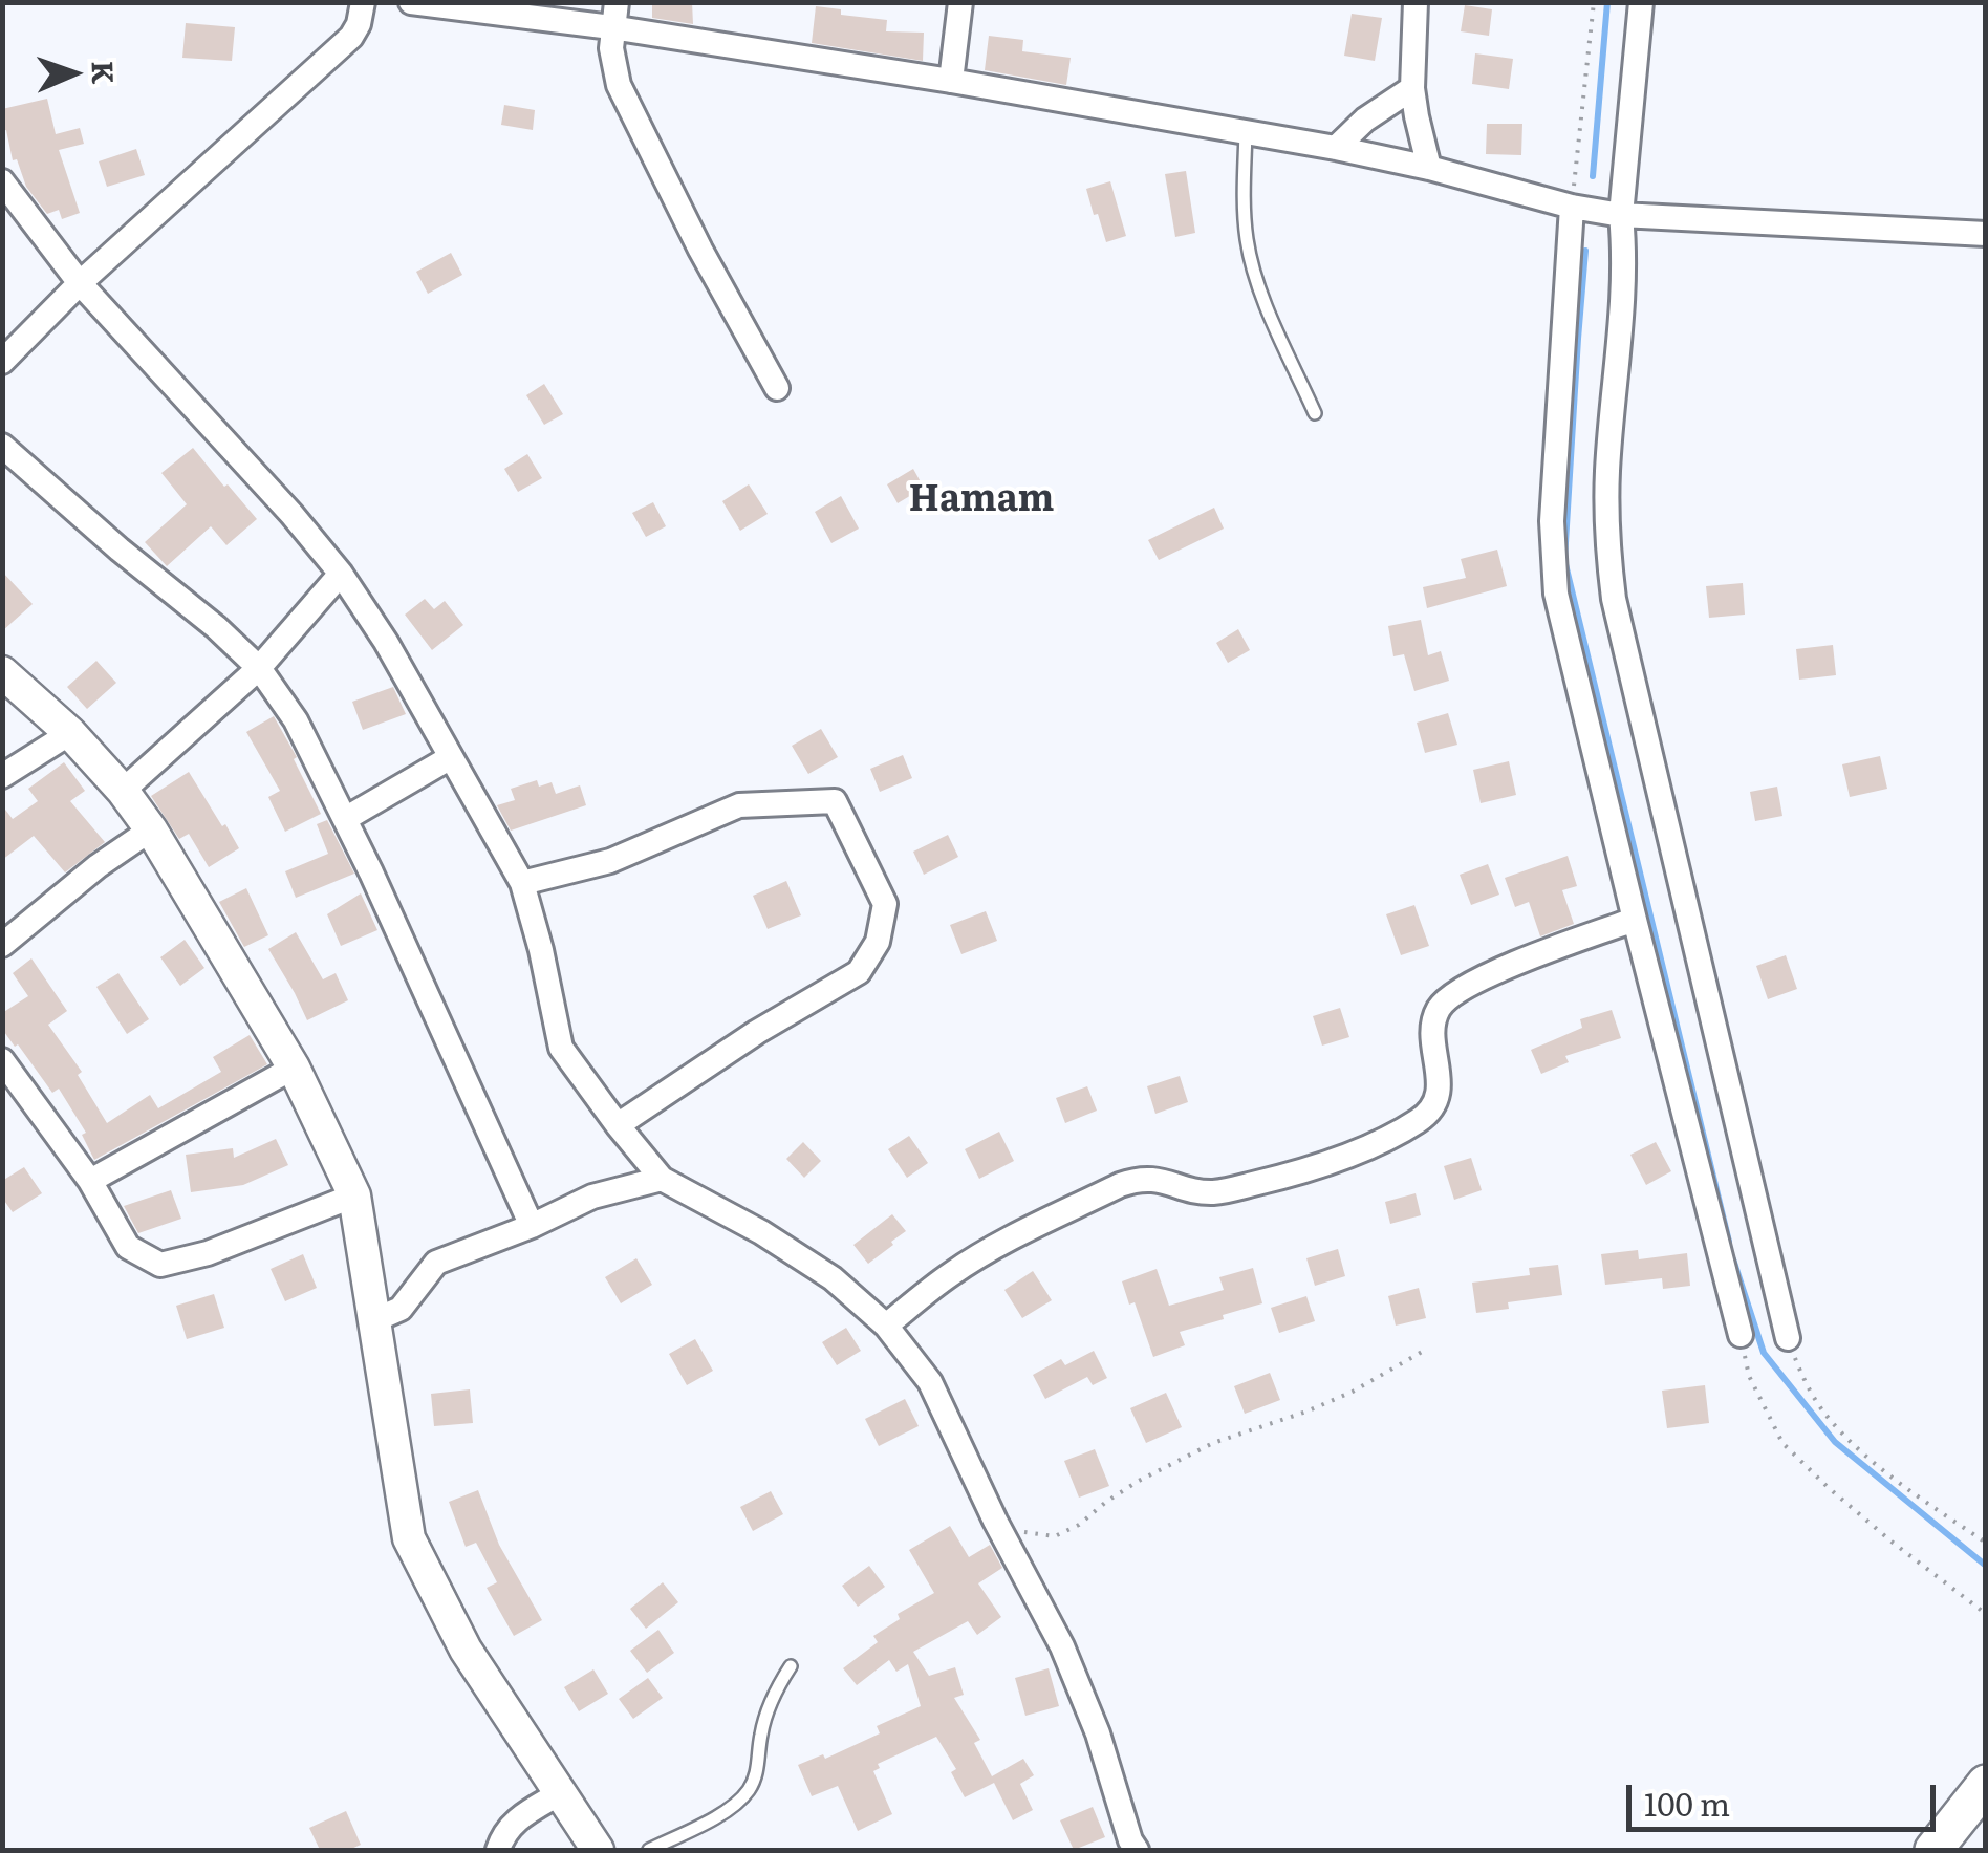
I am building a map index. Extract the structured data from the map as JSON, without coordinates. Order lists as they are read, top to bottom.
{
  "districts": ["Hamam"],
  "scale_bar": "100 m",
  "north": "right"
}
